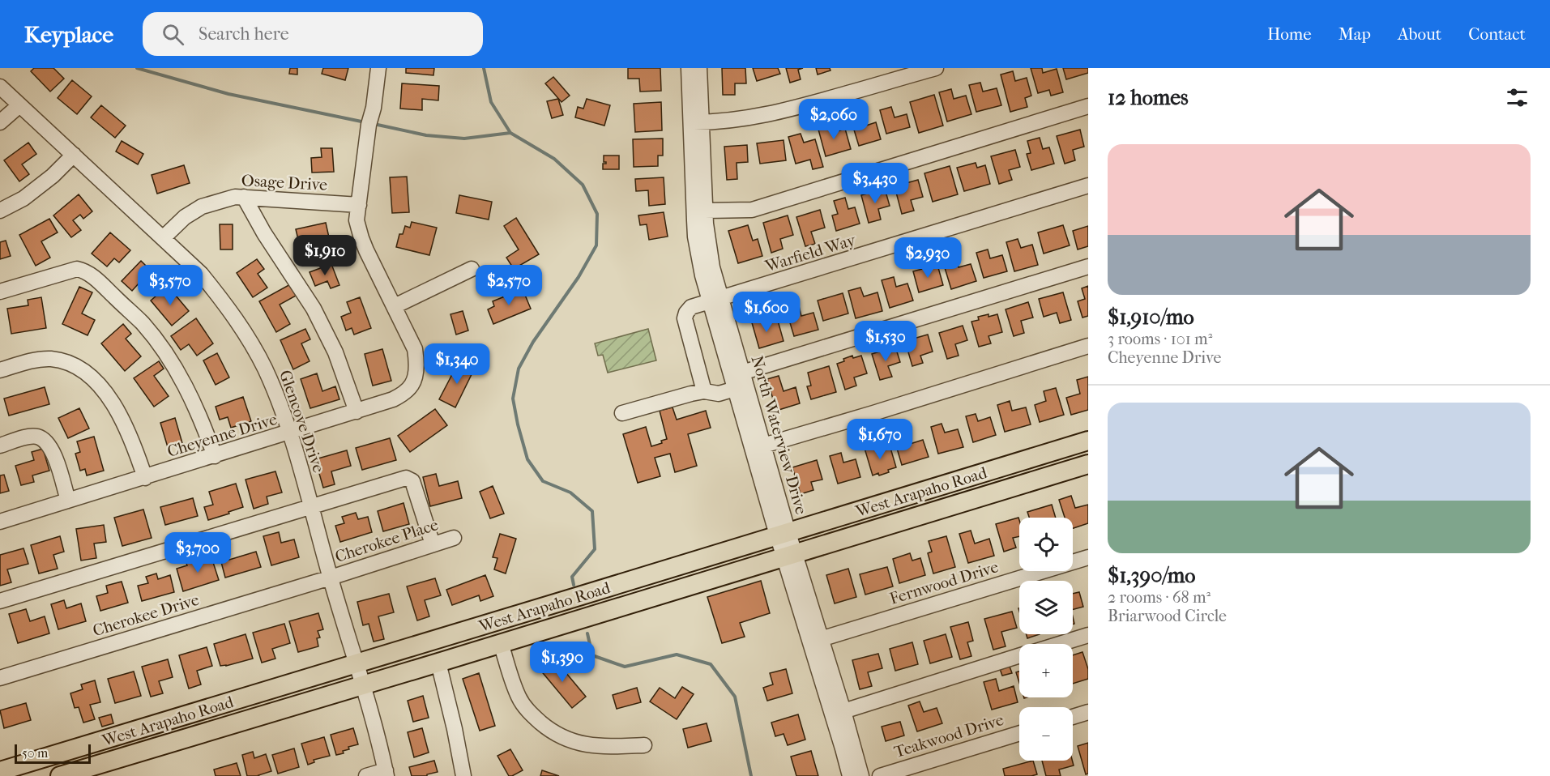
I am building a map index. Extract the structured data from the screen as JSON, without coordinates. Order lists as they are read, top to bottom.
{
  "streets": {
    "main road": ["West Arapaho Road"],
    "street": [
      "Osage Drive",
      "Warfield Way",
      "Glencove Drive",
      "Cheyenne Drive",
      "North Waterview Drive",
      "Cherokee Place",
      "Fernwood Drive",
      "Cherokee Drive",
      "Teakwood Drive"
    ]
  },
  "crossings": [
    ["Osage Drive", "Glencove Drive"],
    ["Osage Drive", "Cheyenne Drive"],
    ["Warfield Way", "North Waterview Drive"],
    ["Glencove Drive", "Cheyenne Drive"],
    ["Glencove Drive", "West Arapaho Road"],
    ["Glencove Drive", "Cherokee Place"],
    ["Glencove Drive", "Cherokee Drive"],
    ["North Waterview Drive", "West Arapaho Road"],
    ["North Waterview Drive", "Fernwood Drive"],
    ["Cherokee Place", "Cherokee Drive"]
  ],
  "scale_bar": "50 m",
  "page": {
    "header": "Keyplace",
    "search": "Search here",
    "nav": [
      "Home",
      "Map",
      "About",
      "Contact"
    ],
    "heading": "12 homes",
    "price": [
      "$2,060",
      "$3,430",
      "$1,910",
      "$2,930",
      "$3,570",
      "$2,570",
      "$1,600",
      "$1,530",
      "$1,340",
      "$1,670",
      "$3,700",
      "$1,390"
    ],
    "list": [
      {
        "name": "$1,910/mo",
        "note": "3 rooms · 101 m² · Cheyenne Drive"
      },
      {
        "name": "$1,390/mo",
        "note": "2 rooms · 68 m² · Briarwood Circle"
      }
    ],
    "map_buttons": ["+", "−"],
    "scale": "50 m"
  }
}
